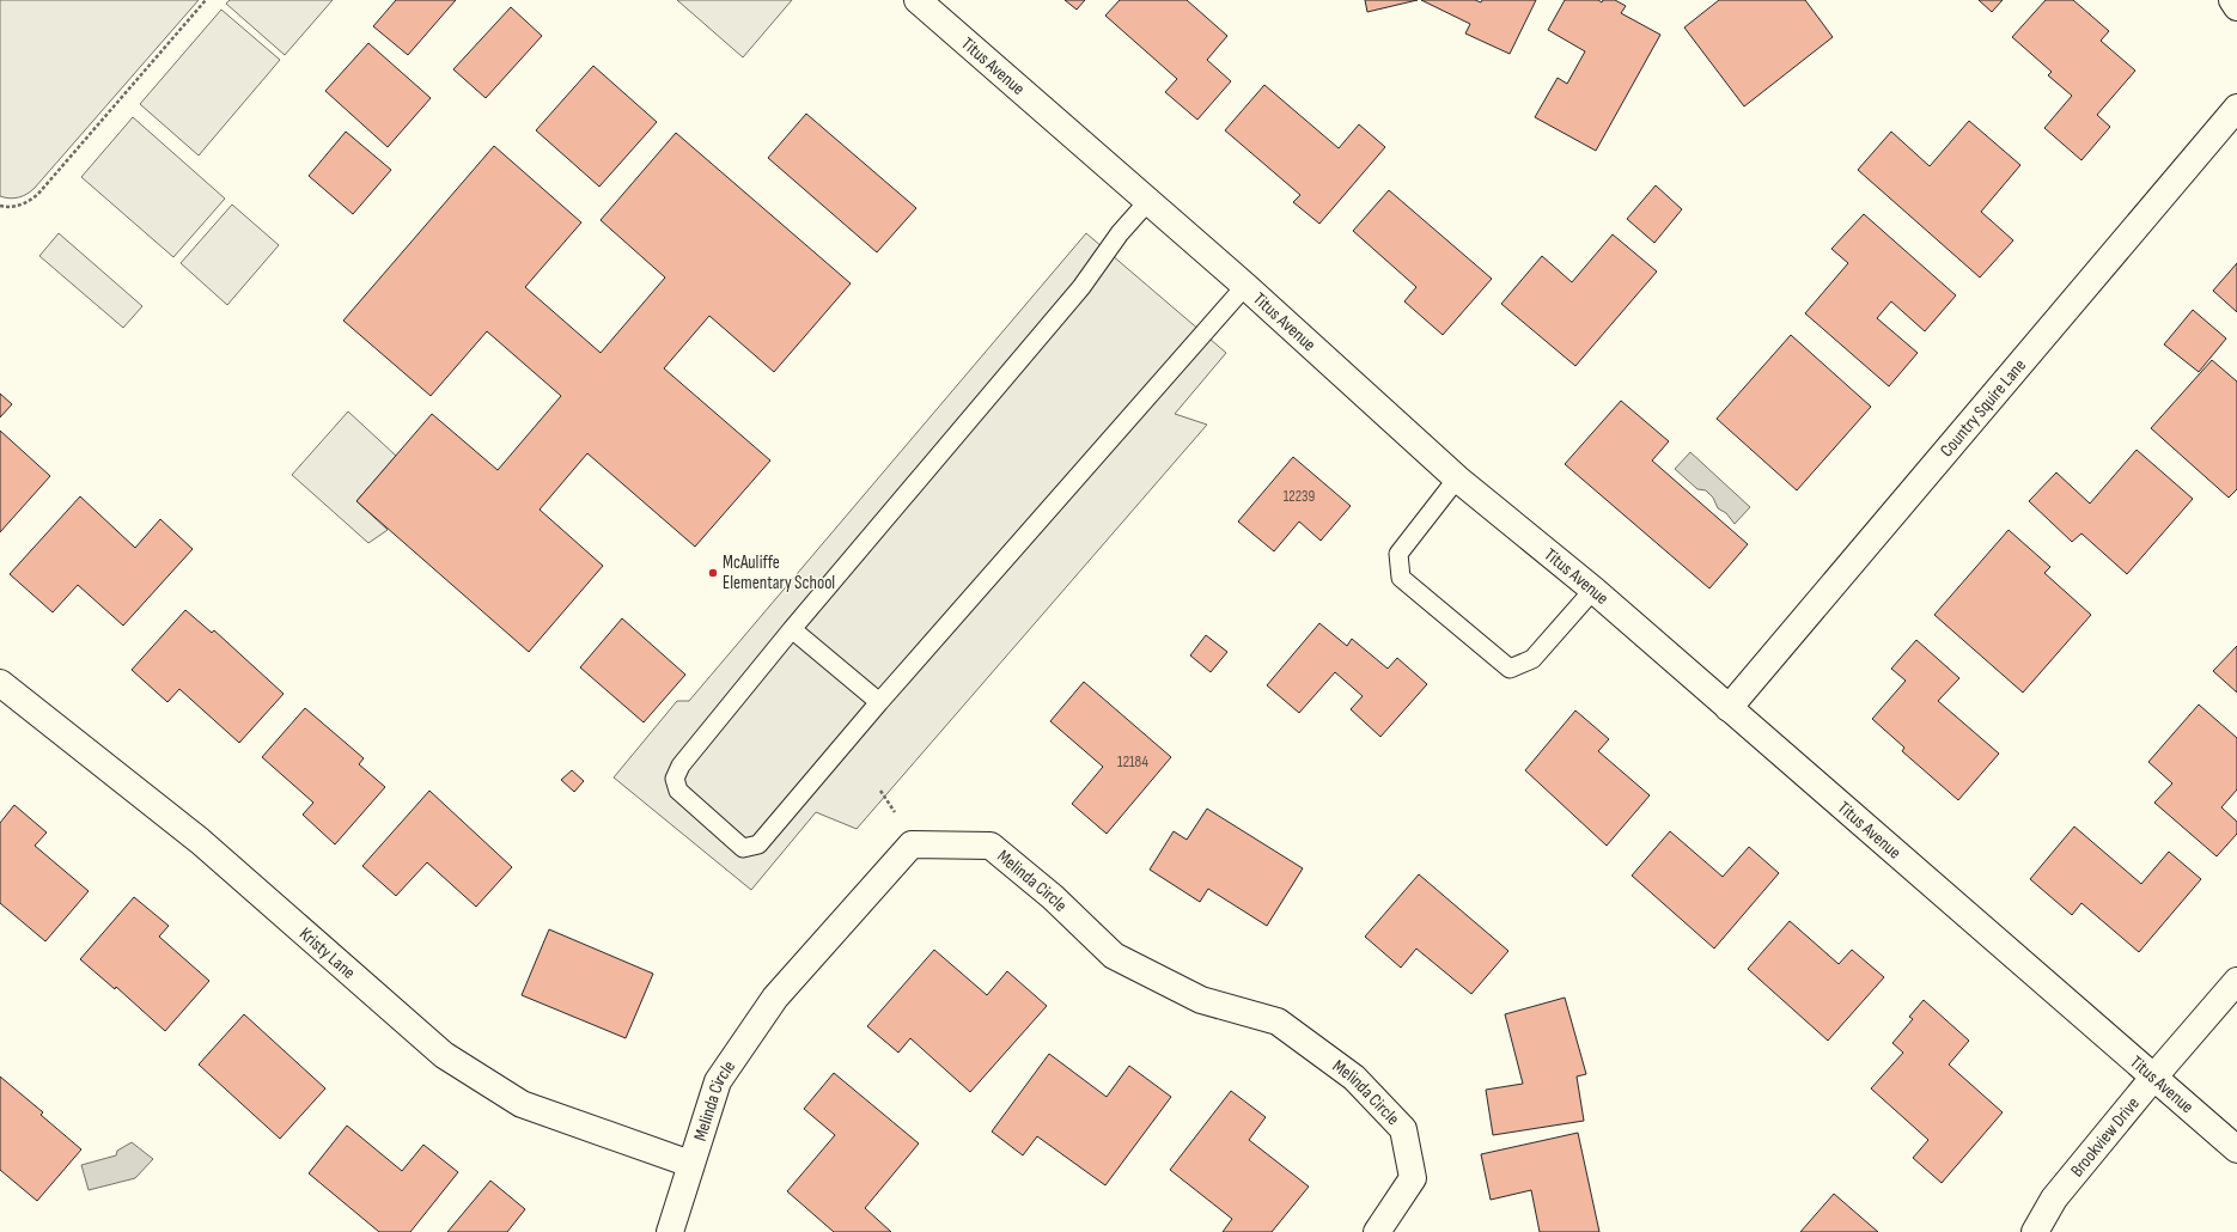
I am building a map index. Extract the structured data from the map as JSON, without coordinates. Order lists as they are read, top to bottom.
{
  "streets": {
    "street": [
      "Titus Avenue",
      "Country Squire Lane",
      "Melinda Circle",
      "Kristy Lane",
      "Brookview Drive"
    ]
  },
  "crossings": [
    ["Titus Avenue", "Country Squire Lane"],
    ["Titus Avenue", "Brookview Drive"],
    ["Melinda Circle", "Kristy Lane"]
  ],
  "places": ["McAuliffe Elementary School"],
  "house_numbers": ["12239", "12184"]
}
